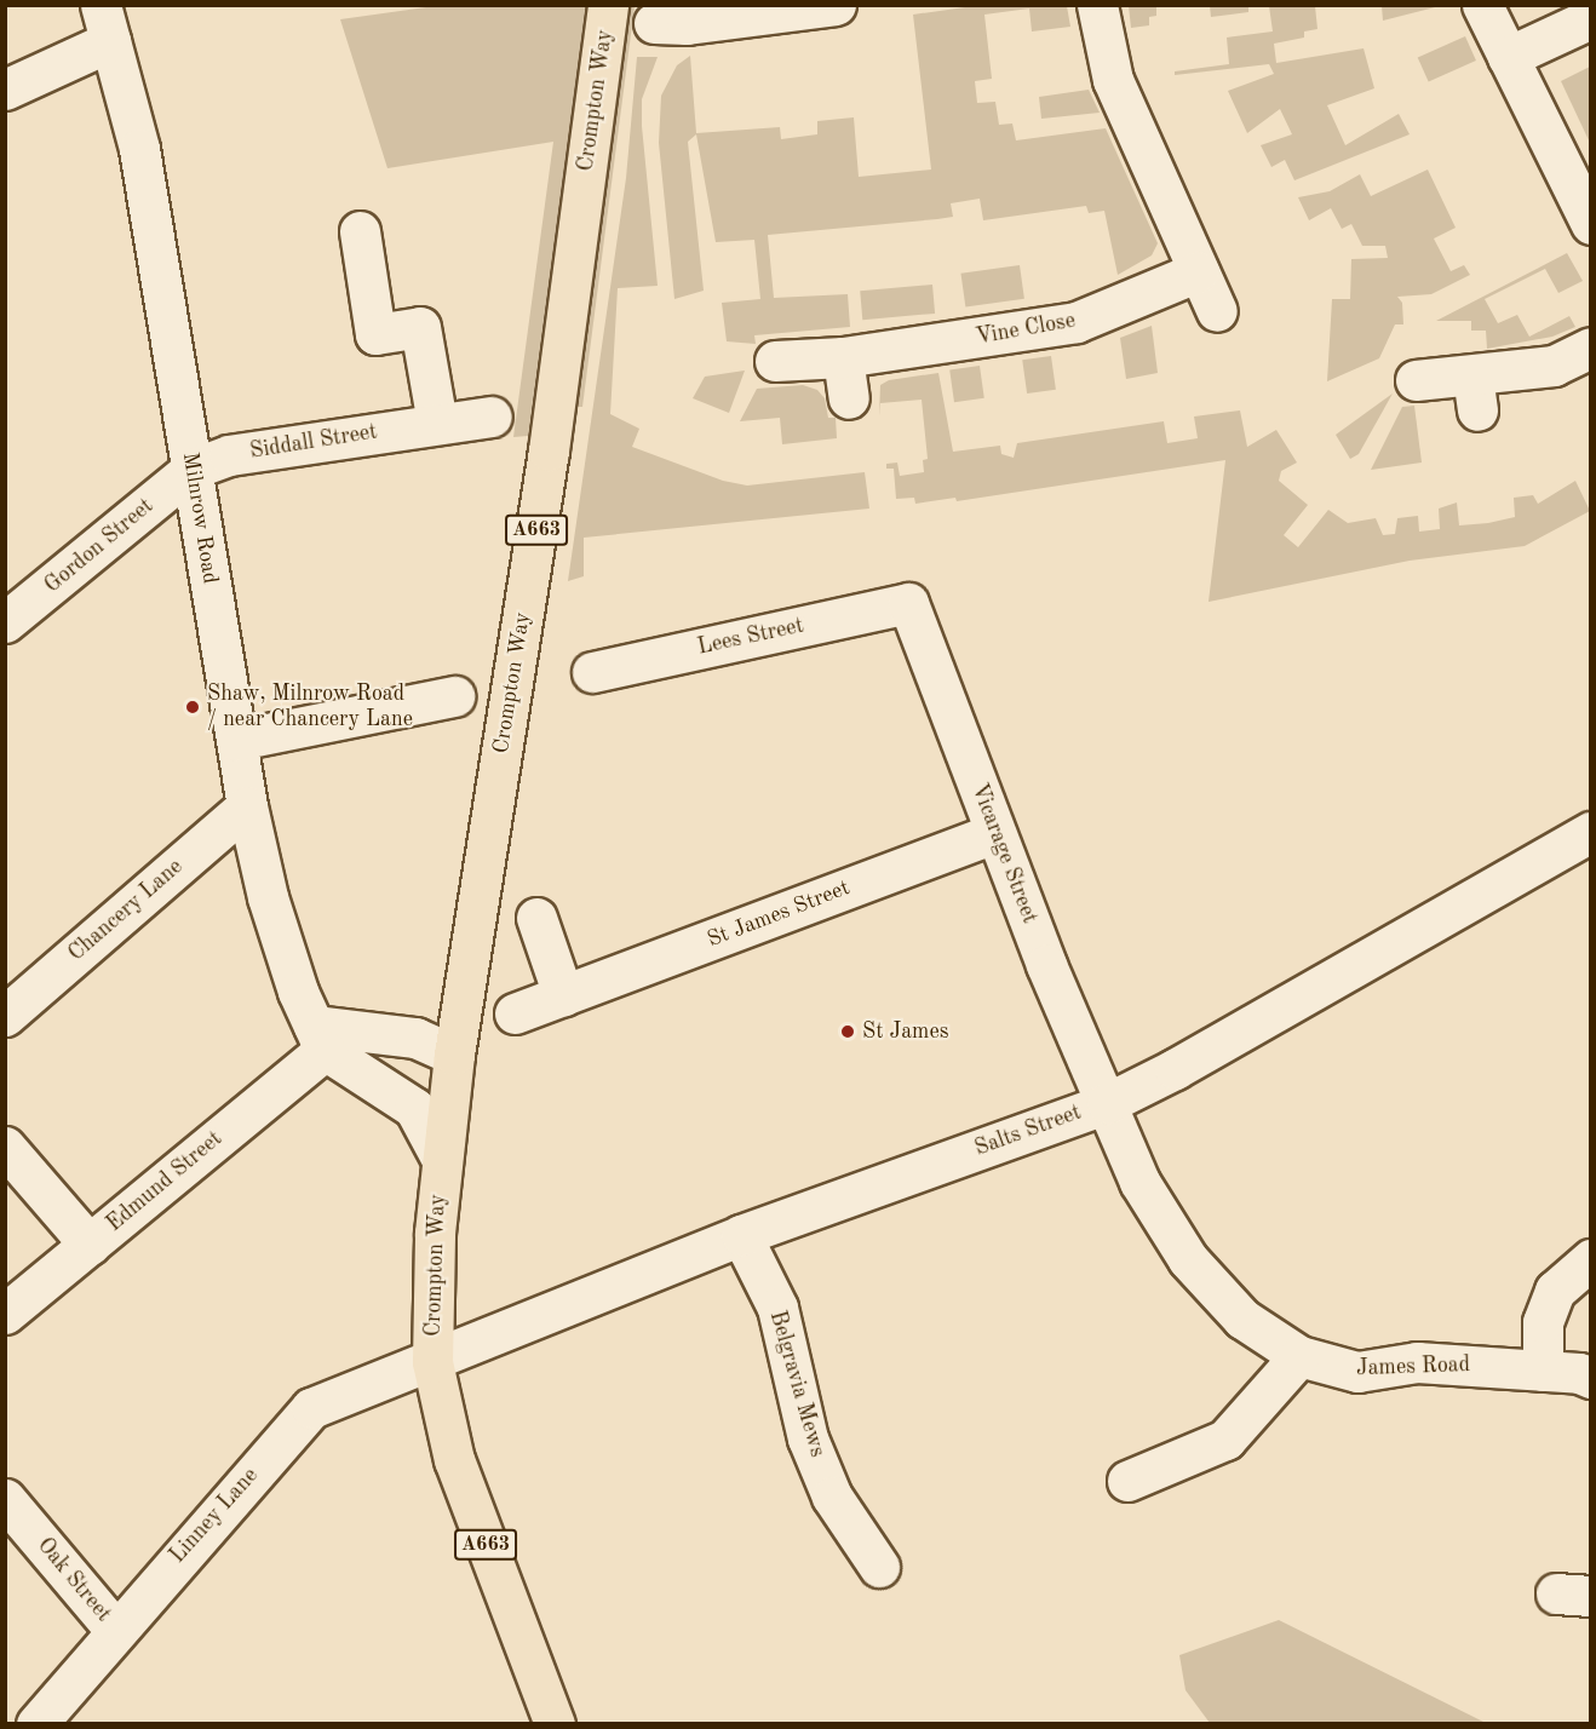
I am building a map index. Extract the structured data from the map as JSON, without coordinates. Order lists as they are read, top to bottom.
{
  "streets": {
    "main road": ["Crompton Way", "A663"],
    "street": [
      "Vine Close",
      "Siddall Street",
      "Milnrow Road",
      "Gordon Street",
      "Lees Street",
      "Vicarage Street",
      "Chancery Lane",
      "St James Street",
      "Salts Street",
      "Edmund Street",
      "James Road",
      "Belgravia Mews",
      "Linney Lane",
      "Oak Street"
    ]
  },
  "crossings": [
    ["Crompton Way", "A663"],
    ["Crompton Way", "Salts Street"],
    ["Crompton Way", "Linney Lane"],
    ["Siddall Street", "Milnrow Road"],
    ["Siddall Street", "Gordon Street"],
    ["Milnrow Road", "Gordon Street"],
    ["Milnrow Road", "Chancery Lane"],
    ["Milnrow Road", "Edmund Street"],
    ["A663", "Salts Street"],
    ["A663", "Linney Lane"],
    ["Lees Street", "Vicarage Street"],
    ["Vicarage Street", "St James Street"],
    ["Vicarage Street", "Salts Street"],
    ["Vicarage Street", "James Road"],
    ["Salts Street", "James Road"],
    ["Salts Street", "Belgravia Mews"],
    ["Salts Street", "Linney Lane"],
    ["Linney Lane", "Oak Street"]
  ],
  "places": ["Shaw, Milnrow Road / near Chancery Lane", "St James"]
}
